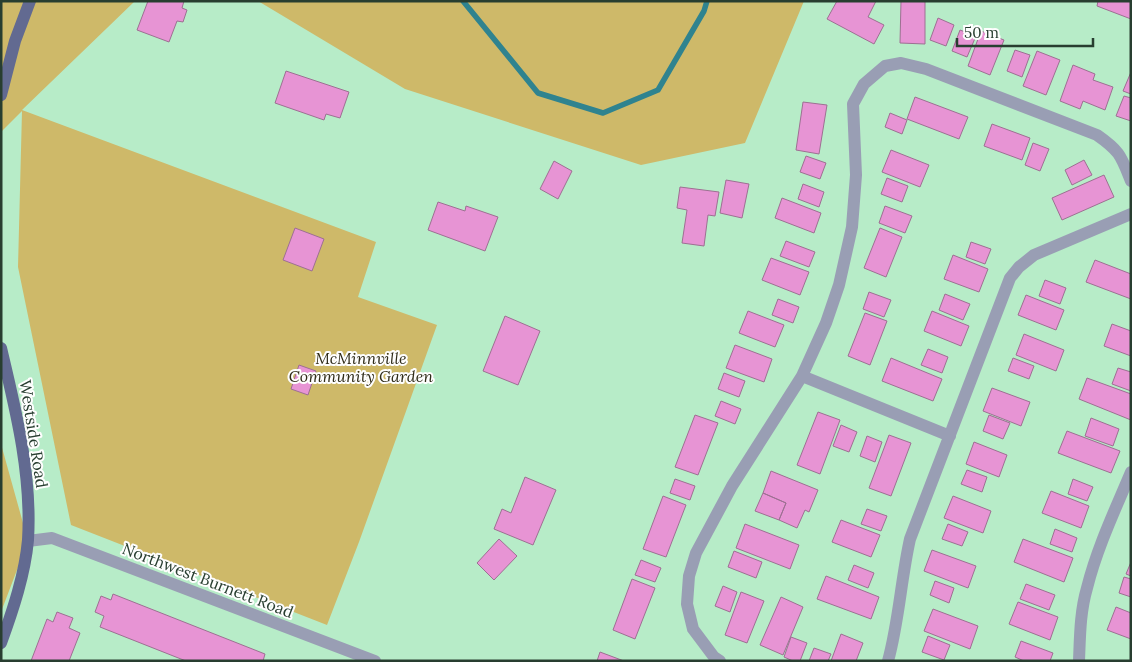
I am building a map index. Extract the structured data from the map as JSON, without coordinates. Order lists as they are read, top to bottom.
{
  "streets": {
    "main road": ["Westside Road"],
    "street": ["Northwest Burnett Road"]
  },
  "crossings": [
    ["Westside Road", "Northwest Burnett Road"]
  ],
  "parks": ["McMinnville Community Garden"],
  "scale_bar": "50 m"
}
